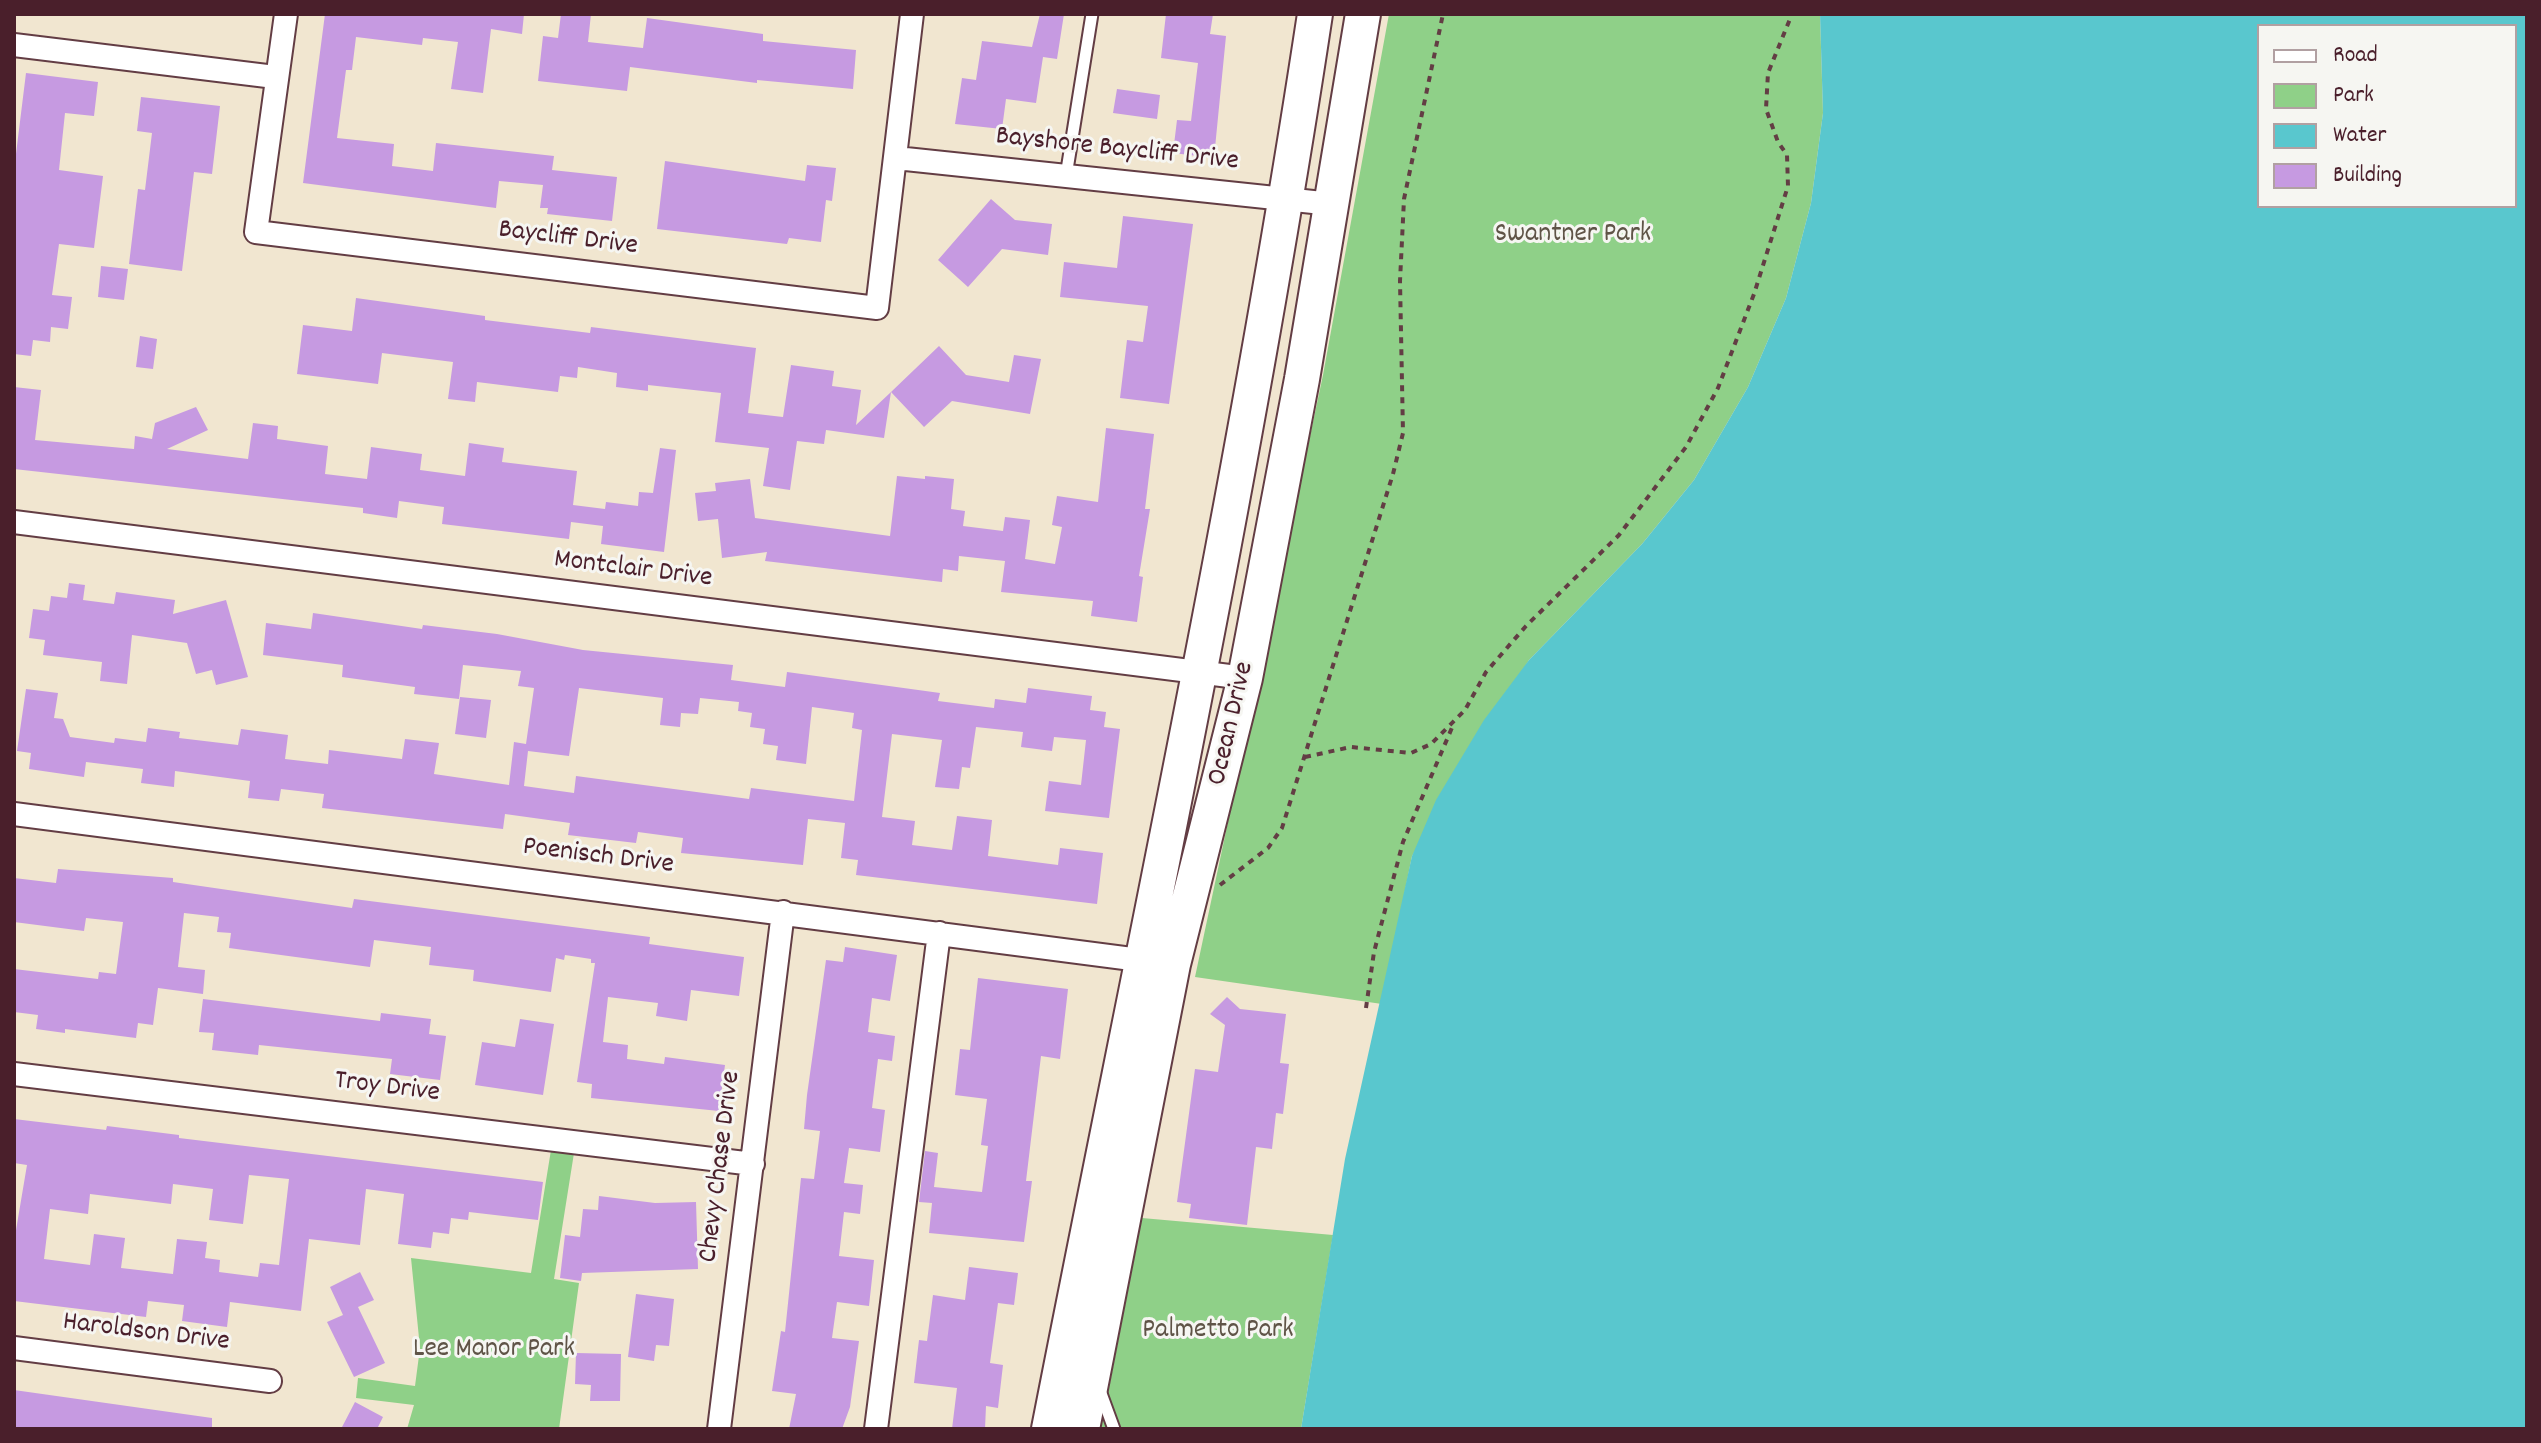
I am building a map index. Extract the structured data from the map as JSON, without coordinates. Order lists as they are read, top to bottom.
{
  "streets": {
    "main road": ["Ocean Drive"],
    "street": [
      "Bayshore Baycliff Drive",
      "Baycliff Drive",
      "Montclair Drive",
      "Poenisch Drive",
      "Troy Drive",
      "Chevy Chase Drive",
      "Haroldson Drive"
    ]
  },
  "crossings": [
    ["Bayshore Baycliff Drive", "Baycliff Drive"],
    ["Bayshore Baycliff Drive", "Ocean Drive"],
    ["Montclair Drive", "Ocean Drive"],
    ["Ocean Drive", "Poenisch Drive"],
    ["Poenisch Drive", "Chevy Chase Drive"],
    ["Troy Drive", "Chevy Chase Drive"]
  ],
  "parks": ["Swantner Park", "Palmetto Park", "Lee Manor Park"],
  "legend": [
    "Road",
    "Park",
    "Water",
    "Building"
  ]
}
